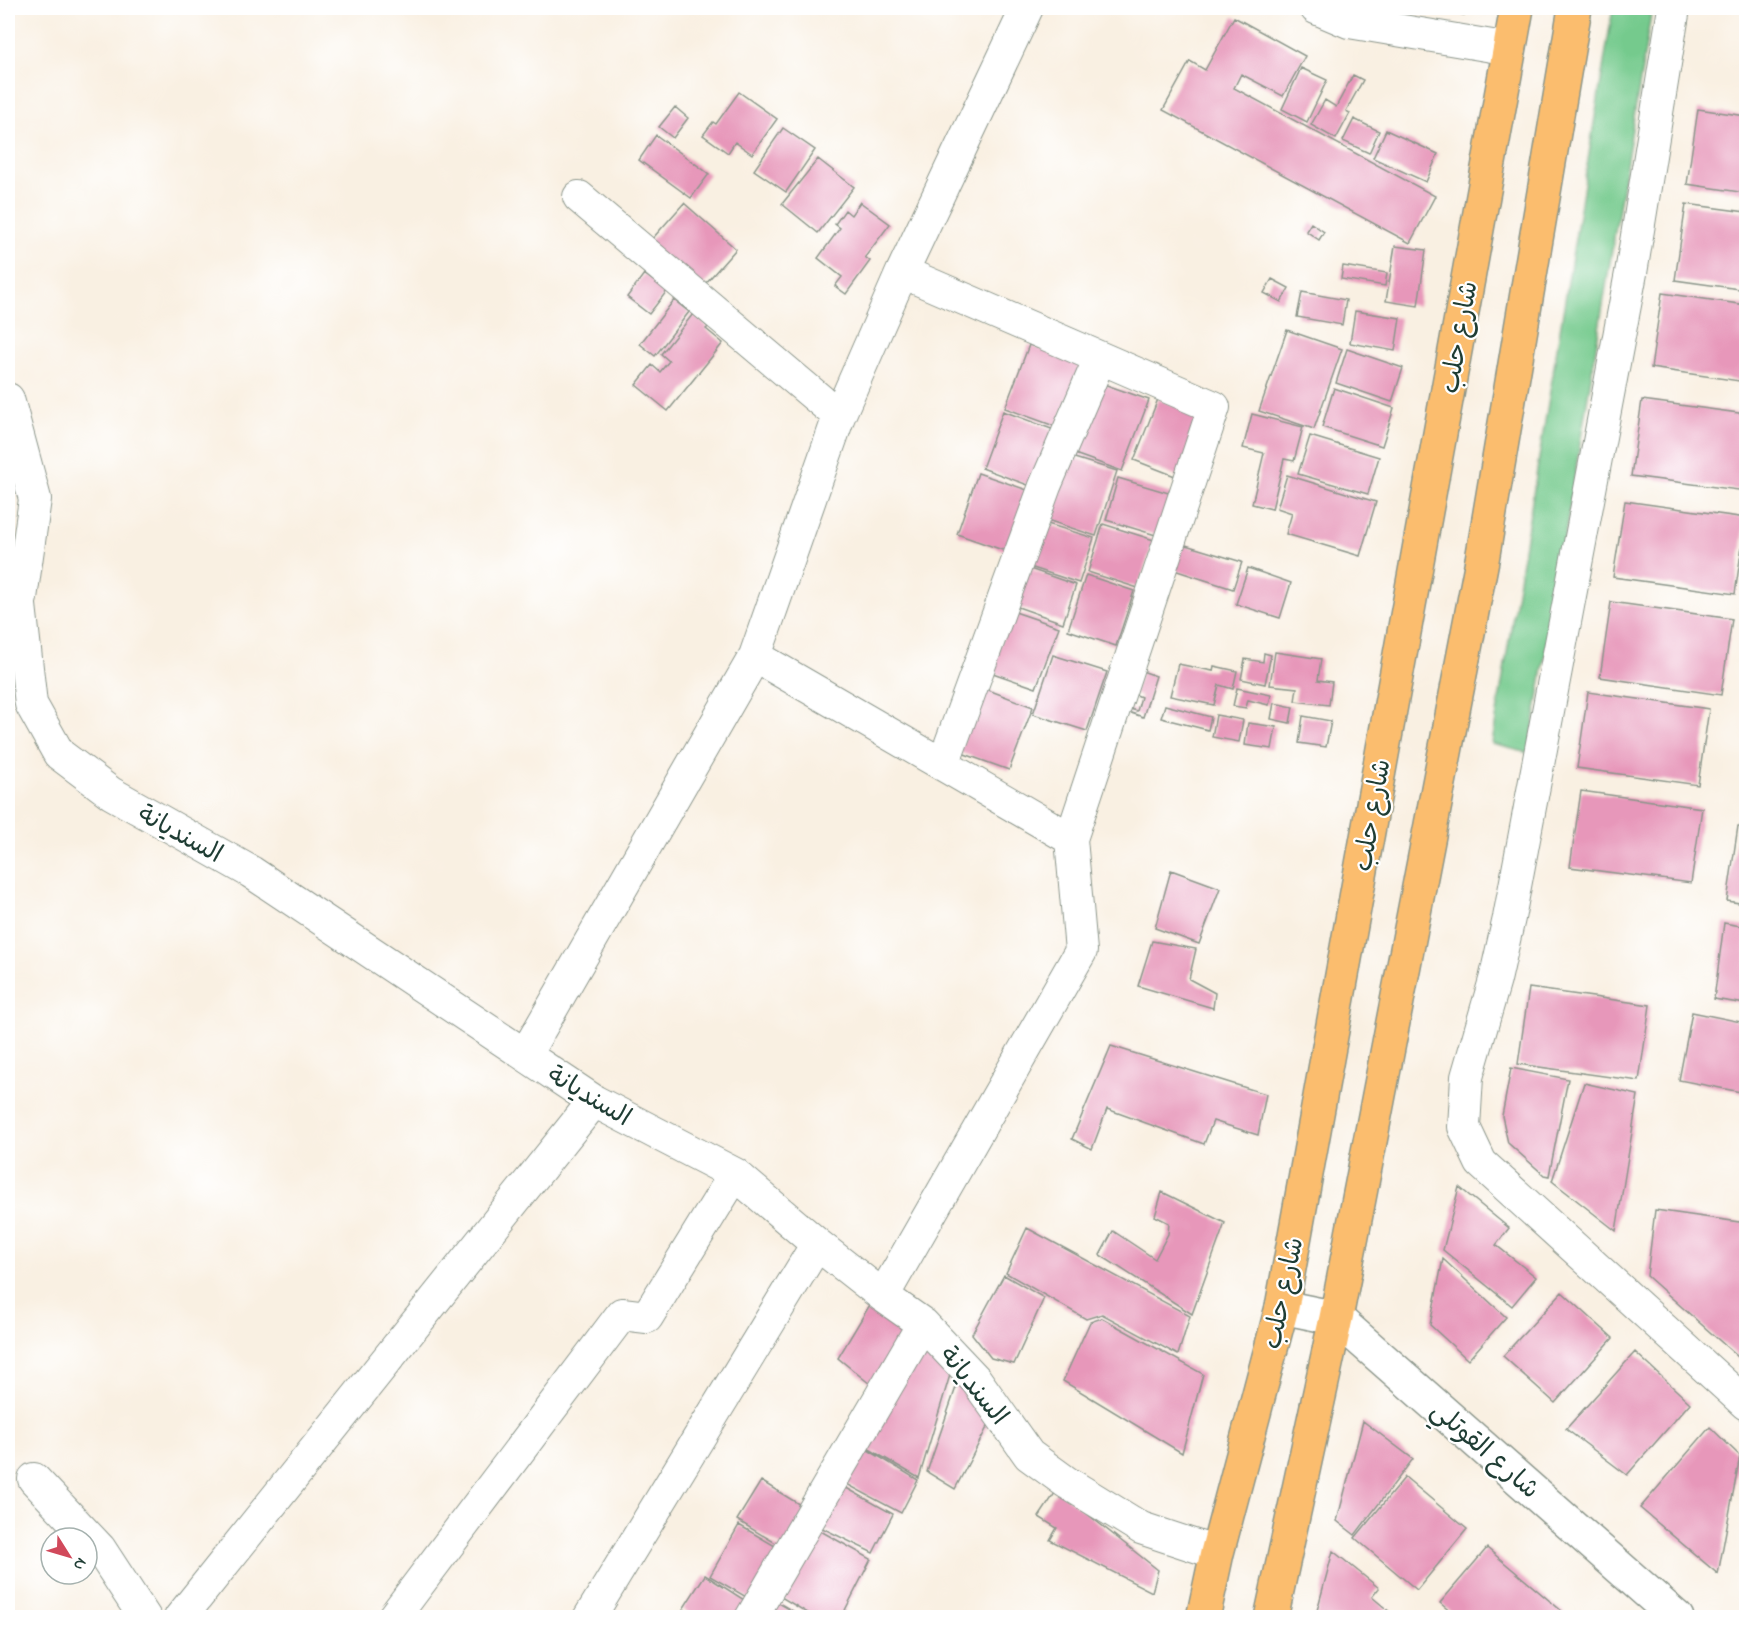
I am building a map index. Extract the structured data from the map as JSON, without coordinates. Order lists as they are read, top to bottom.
{
  "streets": {
    "main road": ["شارع حلب"],
    "street": ["السنديانة", "شارع القوتلي"]
  },
  "crossings": [
    ["شارع حلب", "السنديانة"],
    ["شارع حلب", "شارع القوتلي"]
  ],
  "north": "bottom right"
}
